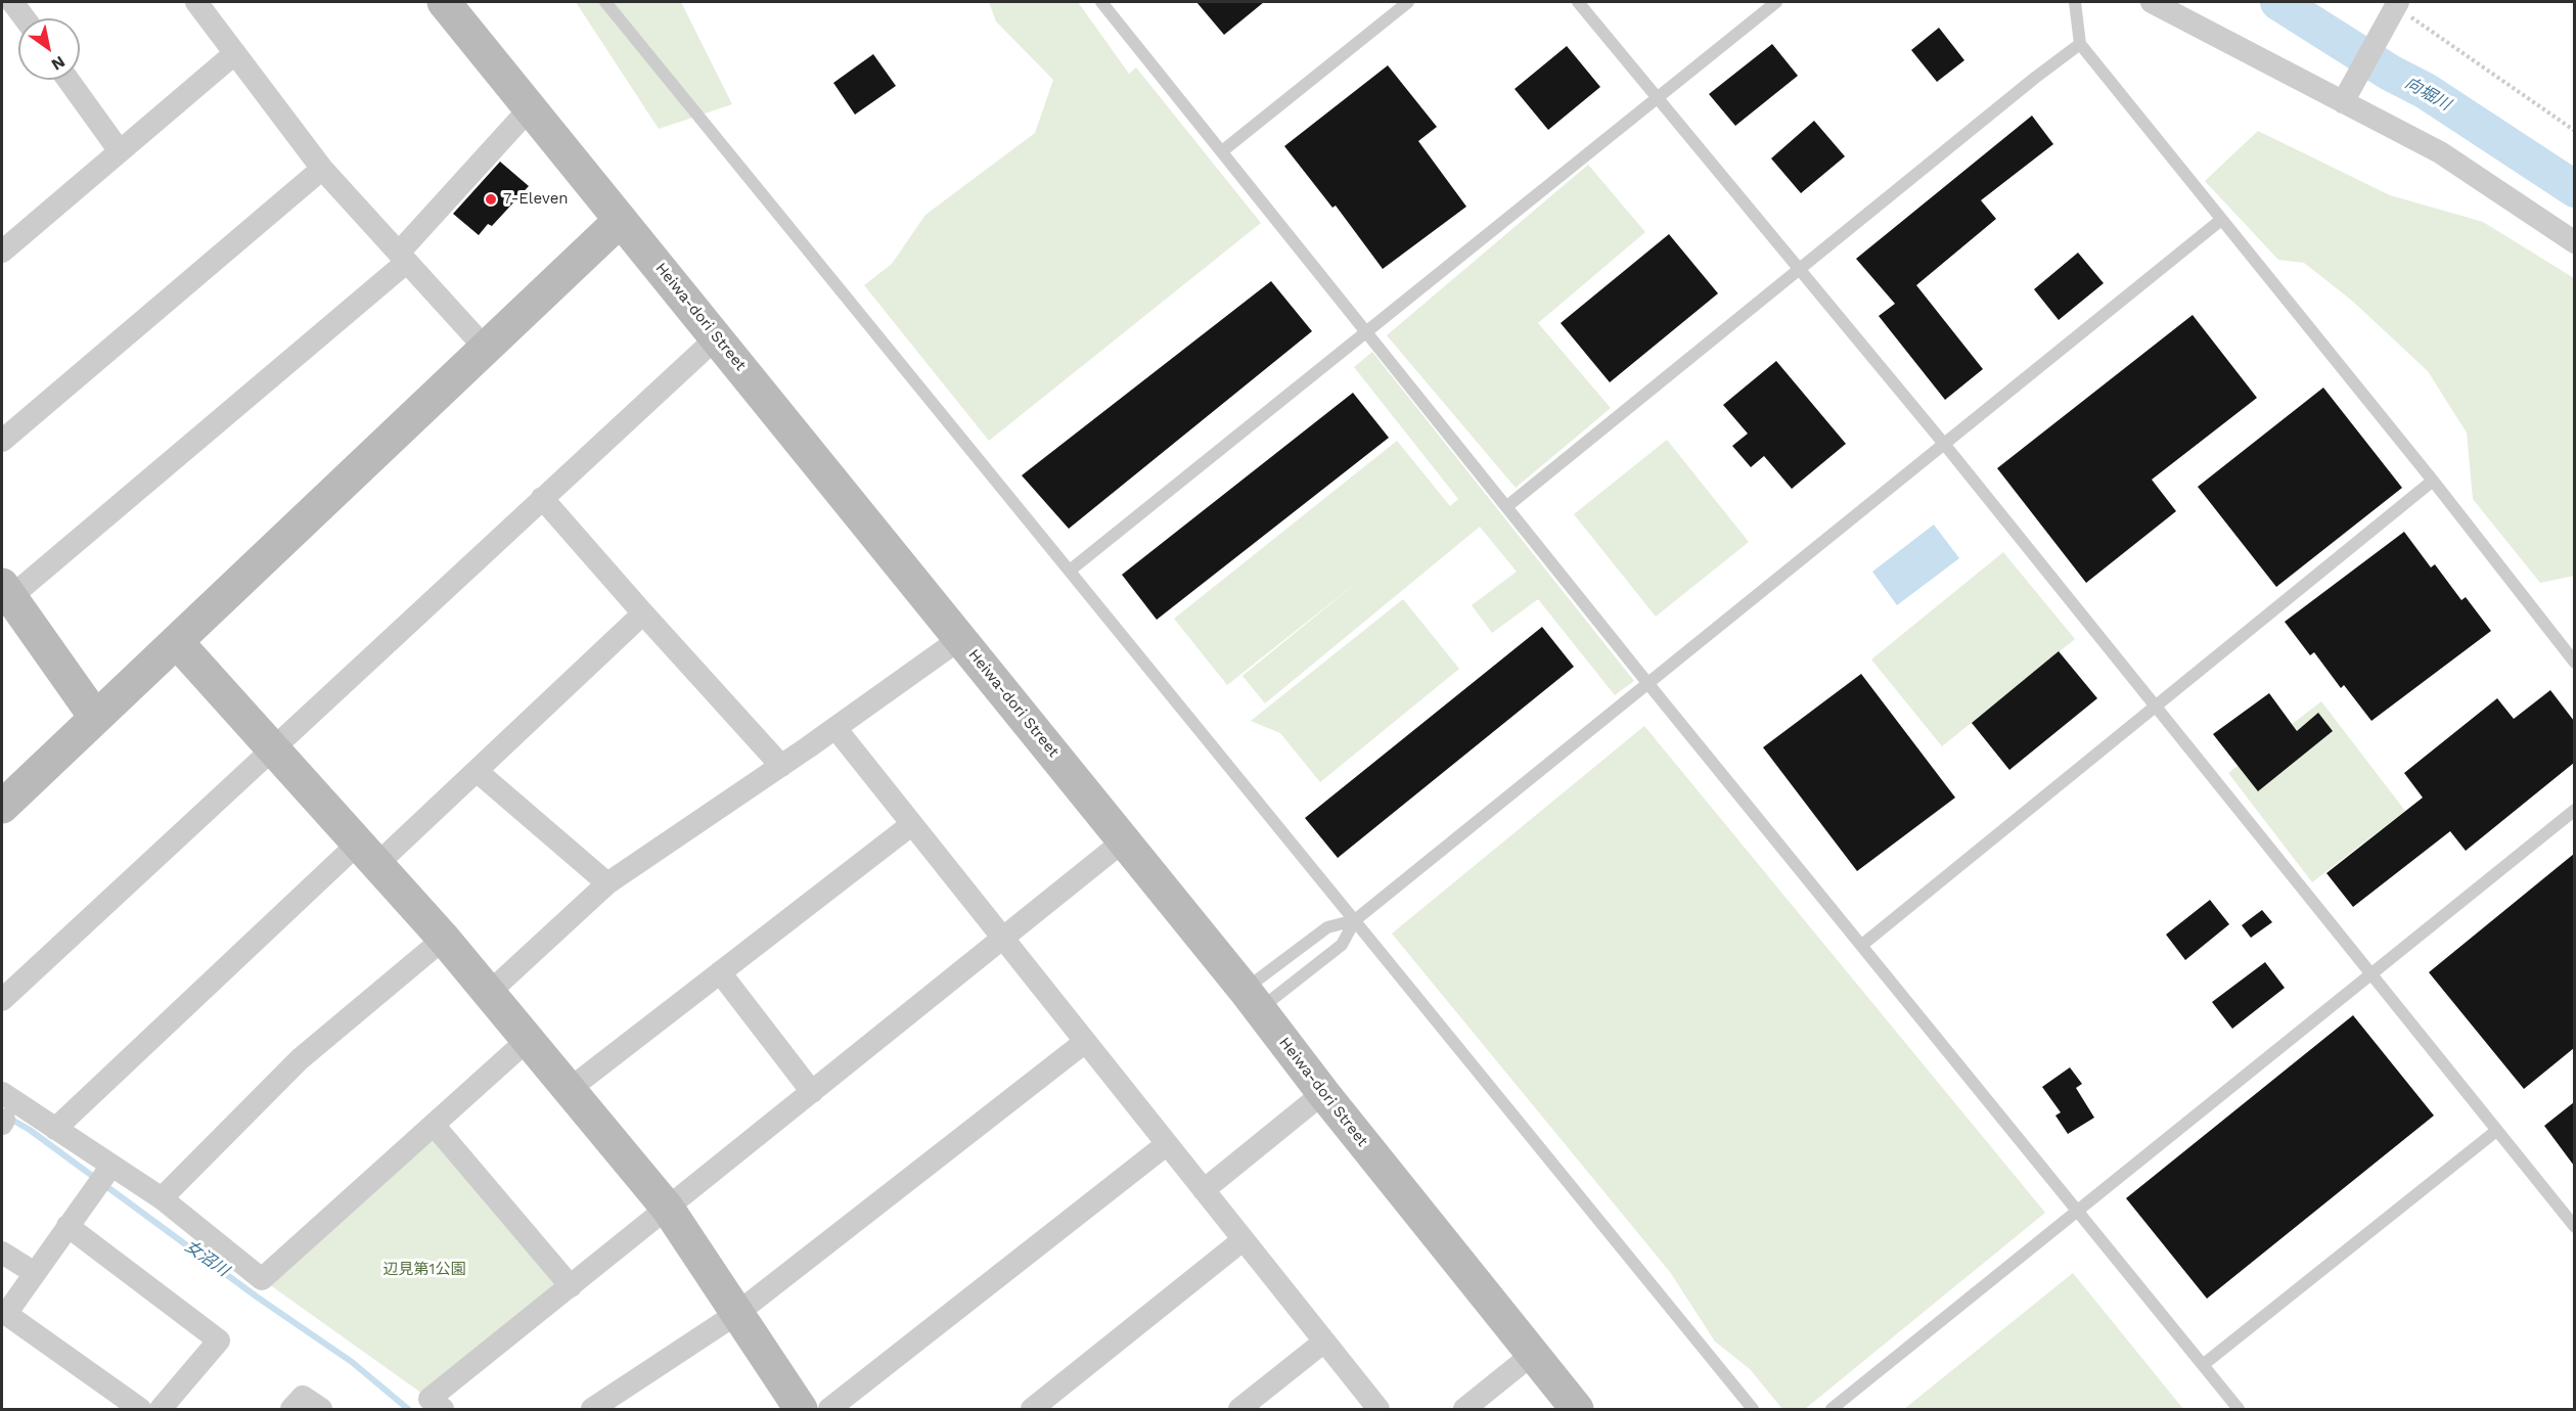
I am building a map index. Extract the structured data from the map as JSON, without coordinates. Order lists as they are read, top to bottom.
{
  "streets": {
    "street": ["Heiwa-dori Street"]
  },
  "water": ["向堀川", "女沼川"],
  "parks": ["辺見第1公園"],
  "places": ["7-Eleven"],
  "north": "bottom right"
}
